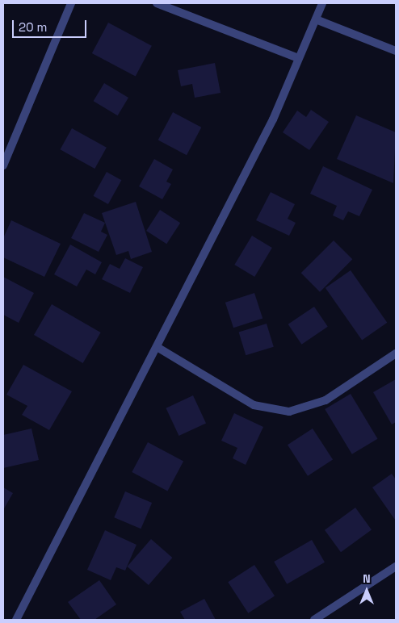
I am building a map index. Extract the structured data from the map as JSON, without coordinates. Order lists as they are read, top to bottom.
{
  "scale_bar": "20 m",
  "north": "top"
}
